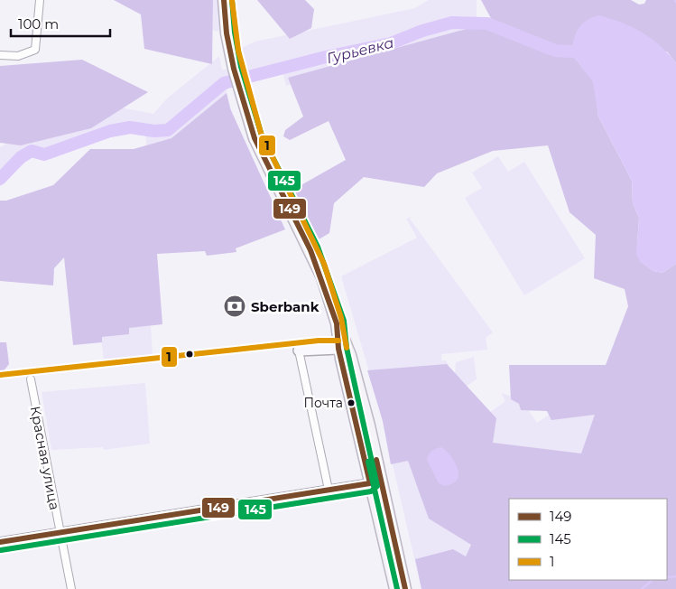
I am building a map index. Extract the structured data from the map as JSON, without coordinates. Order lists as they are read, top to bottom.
{
  "streets": {
    "street": ["Красная улица"]
  },
  "water": ["Гурьевка"],
  "places": {
    "bank": ["Sberbank"],
    "other": ["Почта"]
  },
  "lines": ["transit line 149", "transit line 145", "transit line 1"],
  "legend": ["149", "145", "1"],
  "scale_bar": "100 m"
}
